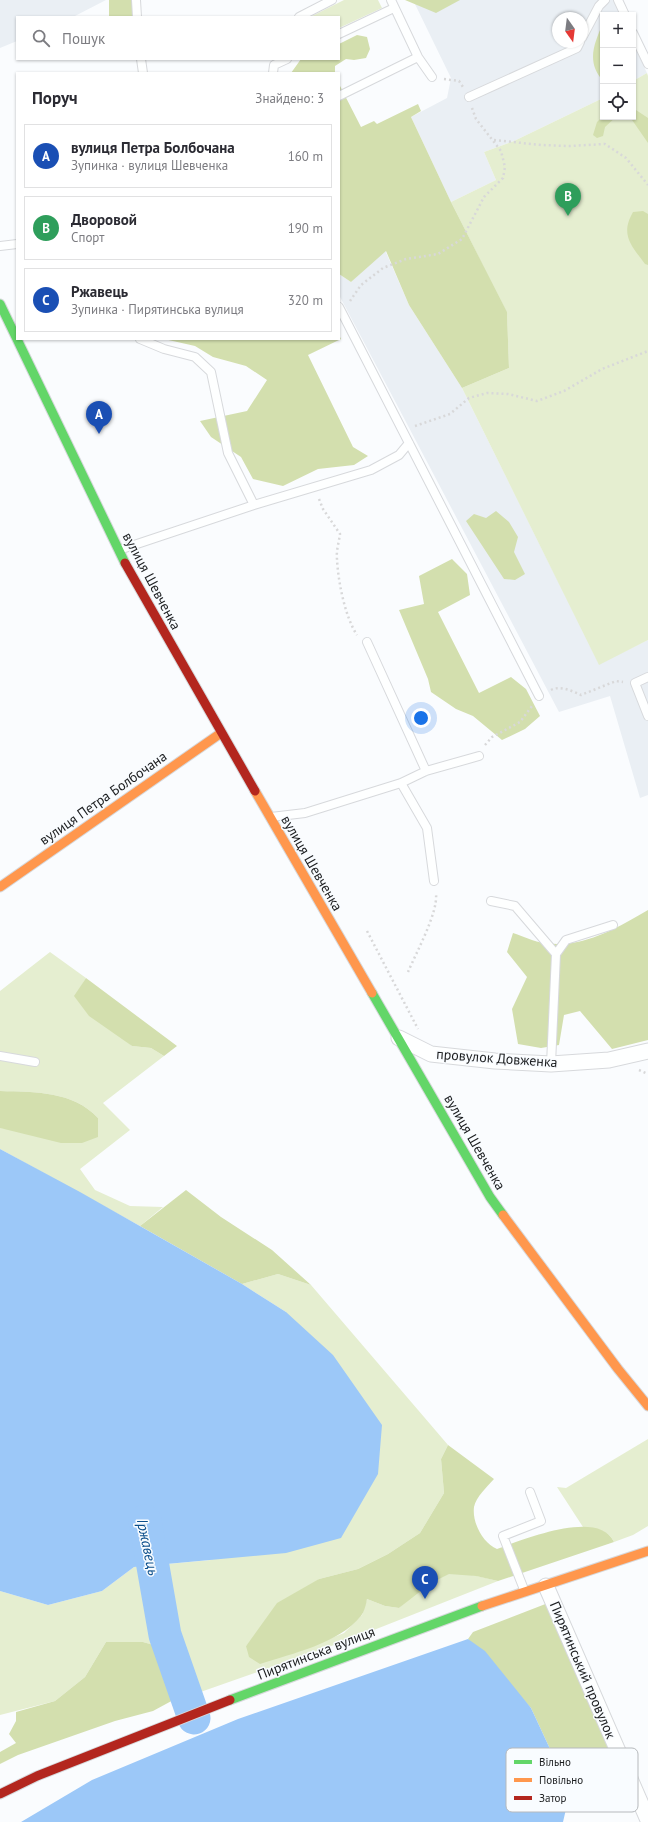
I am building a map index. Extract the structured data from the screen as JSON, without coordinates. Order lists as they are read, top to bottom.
{
  "streets": {
    "street": [
      "вулиця Шевченка",
      "вулиця Петра Болбочана",
      "провулок Довженка",
      "Пирятинська вулиця",
      "Пирятинський провулок"
    ]
  },
  "crossings": [
    ["вулиця Шевченка", "вулиця Петра Болбочана"],
    ["вулиця Шевченка", "провулок Довженка"],
    ["Пирятинська вулиця", "Пирятинський провулок"]
  ],
  "water": ["Іржавець"],
  "legend": ["Вільно", "Повільно", "Затор"],
  "north": "bottom",
  "page": {
    "map_buttons": ["+", "−"],
    "search": "Пошук",
    "heading": ["Поруч", "Знайдено: 3"],
    "list": [
      {
        "mark": "A",
        "name": "вулиця Петра Болбочана",
        "note": "Зупинка · вулиця Шевченка",
        "value": "160 m"
      },
      {
        "mark": "B",
        "name": "Дворовой",
        "note": "Спорт",
        "value": "190 m"
      },
      {
        "mark": "C",
        "name": "Ржавець",
        "note": "Зупинка · Пирятинська вулиця",
        "value": "320 m"
      }
    ],
    "pins": ["B", "A", "C"]
  }
}
